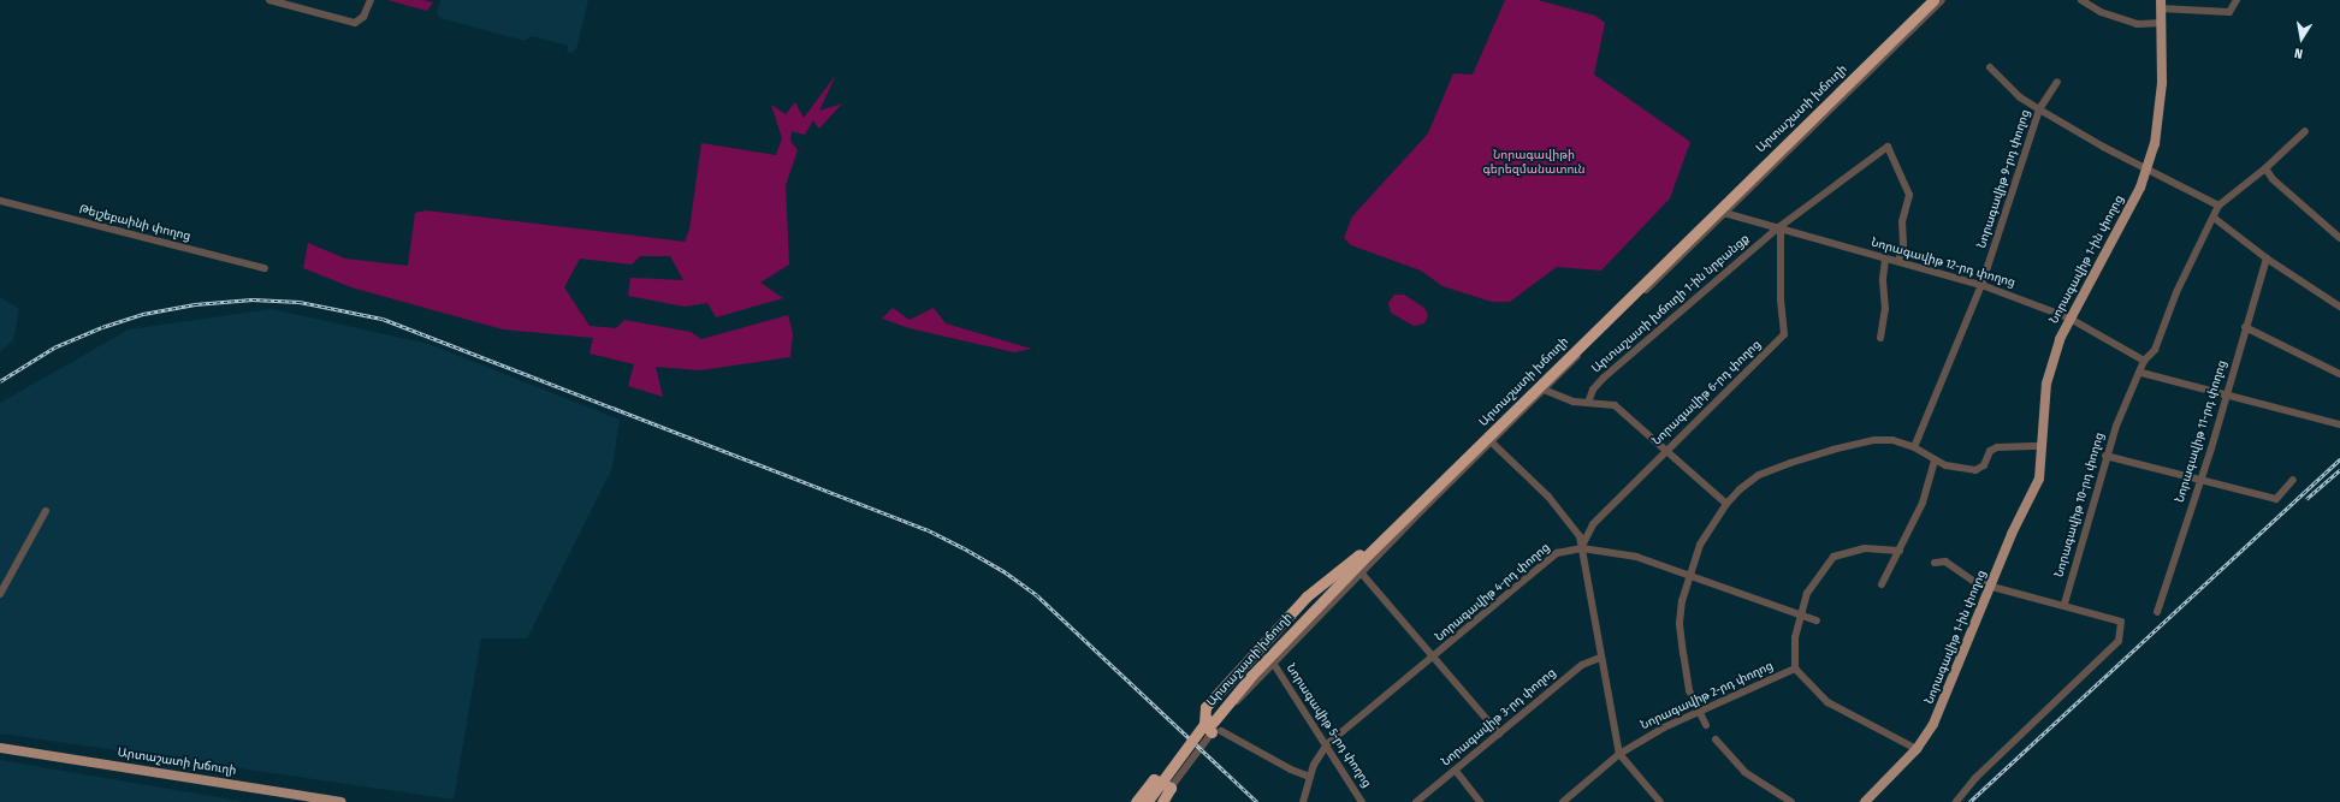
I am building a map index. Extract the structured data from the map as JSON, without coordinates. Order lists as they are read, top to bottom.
{
  "streets": {
    "highway": ["Արտաշատի խճուղի"],
    "main road": ["Նորագավիթ 1-ին փողոց"],
    "street": [
      "Նորագավիթ 9-րդ փողոց",
      "Թեյշեբաինի փողոց",
      "Նորագավիթ 12-րդ փողոց",
      "Արտաշատի խճուղի 1-ին նրբանցք",
      "Նորագավիթ 6-րդ փողոց",
      "Նորագավիթ 11-րդ փողոց",
      "Նորագավիթ 10-րդ փողոց",
      "Նորագավիթ 4-րդ փողոց",
      "Նորագավիթ 2-րդ փողոց",
      "Նորագավիթ 3-րդ փողոց",
      "Նորագավիթ 5-րդ փողոց"
    ]
  },
  "crossings": [
    ["Արտաշատի խճուղի", "Նորագավիթ 12-րդ փողոց"],
    ["Արտաշատի խճուղի", "Նորագավիթ 5-րդ փողոց"],
    ["Նորագավիթ 9-րդ փողոց", "Նորագավիթ 12-րդ փողոց"],
    ["Նորագավիթ 1-ին փողոց", "Նորագավիթ 12-րդ փողոց"],
    ["Նորագավիթ 12-րդ փողոց", "Արտաշատի խճուղի 1-ին նրբանցք"],
    ["Նորագավիթ 12-րդ փողոց", "Նորագավիթ 6-րդ փողոց"],
    ["Նորագավիթ 12-րդ փողոց", "Նորագավիթ 10-րդ փողոց"],
    ["Արտաշատի խճուղի 1-ին նրբանցք", "Նորագավիթ 6-րդ փողոց"],
    ["Նորագավիթ 6-րդ փողոց", "Նորագավիթ 4-րդ փողոց"],
    ["Նորագավիթ 4-րդ փողոց", "Նորագավիթ 5-րդ փողոց"]
  ],
  "parks": ["Նորագավիթի գերեզմանատուն"],
  "north": "bottom"
}
